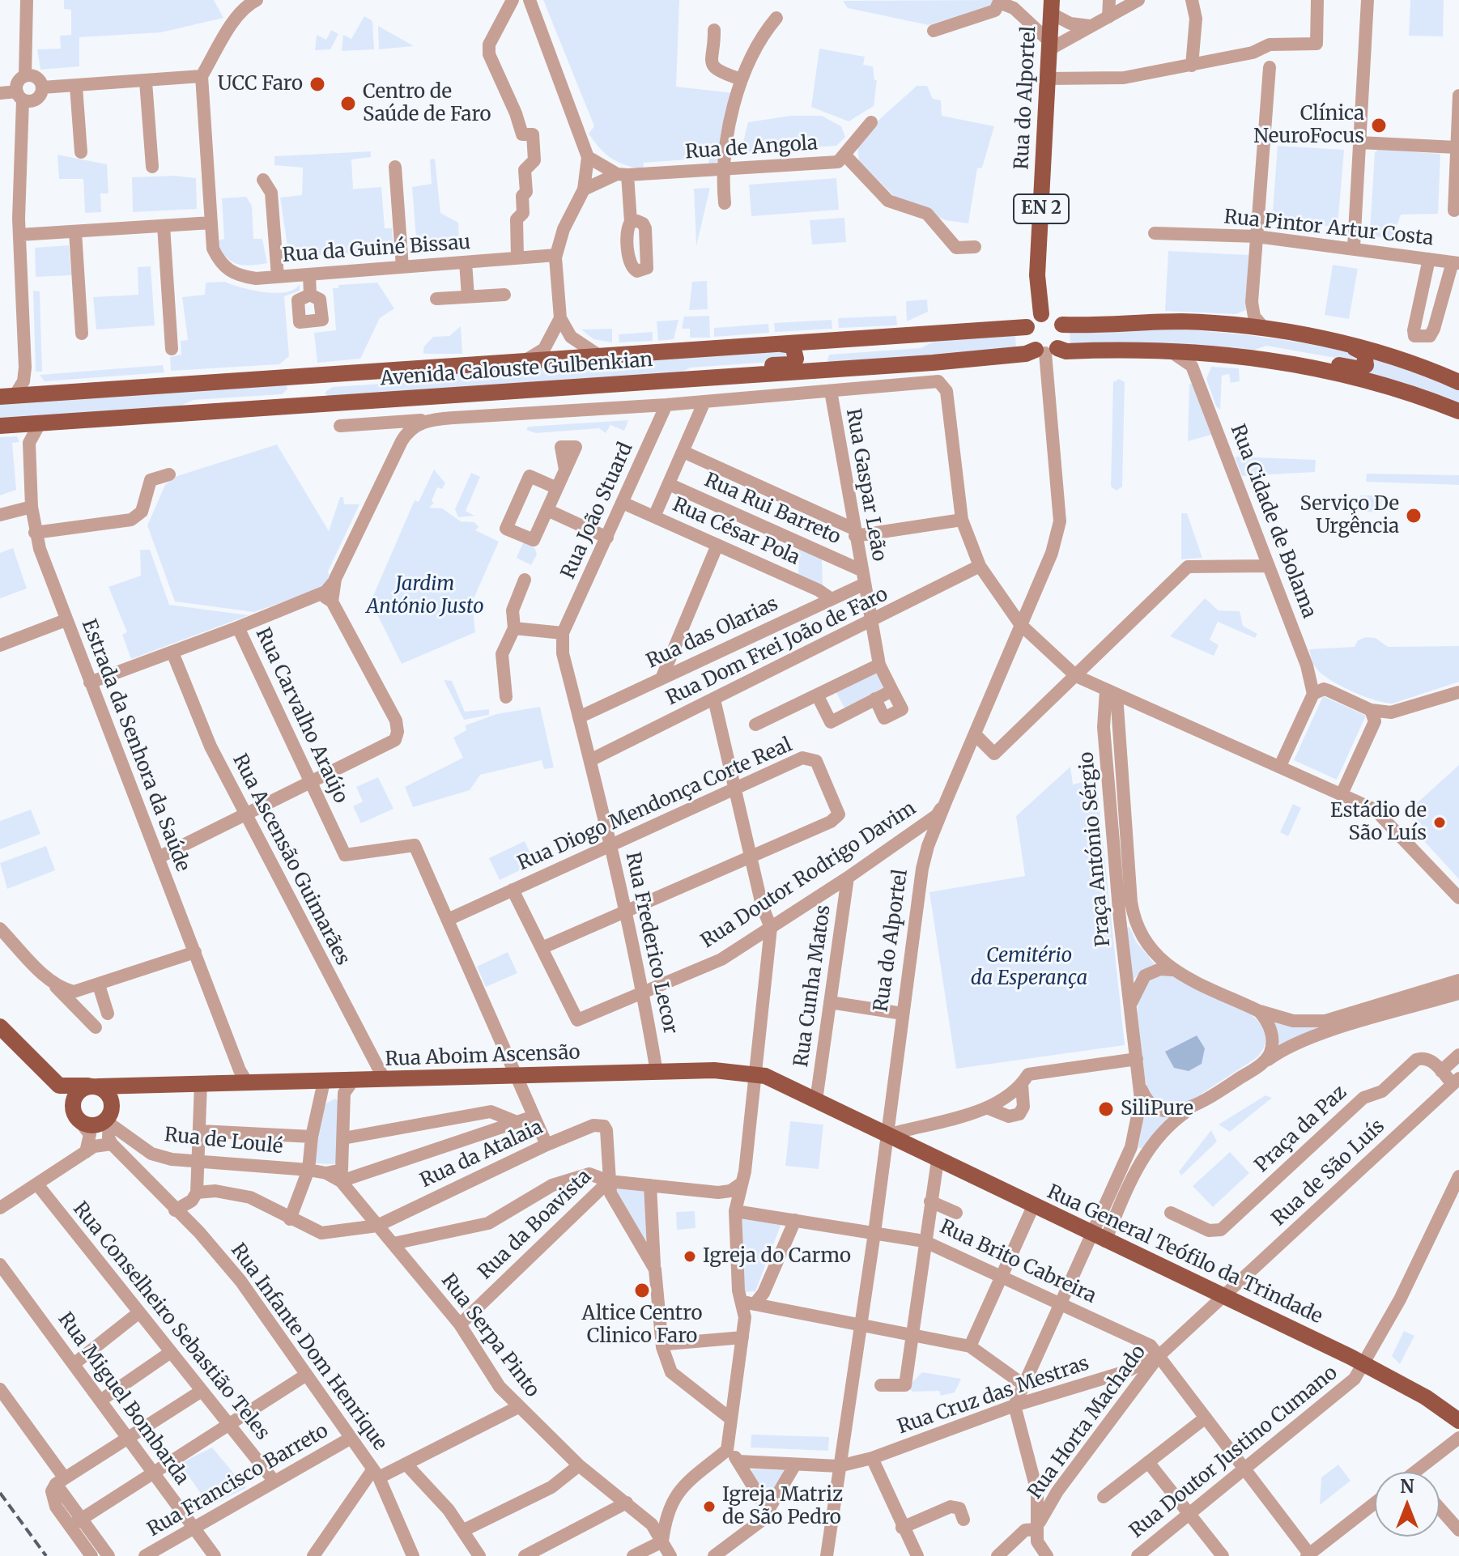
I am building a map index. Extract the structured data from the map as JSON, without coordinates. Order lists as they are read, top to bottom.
{
  "streets": {
    "main road": [
      "Rua do Alportel",
      "EN 2",
      "Avenida Calouste Gulbenkian",
      "Rua Aboim Ascensão",
      "Rua General Teófilo da Trindade"
    ],
    "street": [
      "Rua de Angola",
      "Rua Pintor Artur Costa",
      "Rua da Guiné Bissau",
      "Rua Gaspar Leão",
      "Rua Rui Barreto",
      "Rua João Stuard",
      "Rua Cidade de Bolama",
      "Rua César Pola",
      "Rua das Olarias",
      "Rua Dom Frei João de Faro",
      "Rua Carvalho Araújo",
      "Estrada da Senhora da Saúde",
      "Rua Diogo Mendonça Corte Real",
      "Praça António Sérgio",
      "Rua Ascensão Guimarães",
      "Rua Doutor Rodrigo Davim",
      "Rua Frederico Lecor",
      "Rua Cunha Matos",
      "Praça da Paz",
      "Rua de Loulé",
      "Rua da Atalaia",
      "Rua de São Luís",
      "Rua da Boavista",
      "Rua Brito Cabreira",
      "Rua Conselheiro Sebastião Teles",
      "Rua Serpa Pinto",
      "Rua Infante Dom Henrique",
      "Rua Cruz das Mestras",
      "Rua Miguel Bombarda",
      "Rua Horta Machado",
      "Rua Doutor Justino Cumano",
      "Rua Francisco Barreto"
    ]
  },
  "crossings": [
    ["Rua do Alportel", "Avenida Calouste Gulbenkian"],
    ["Rua do Alportel", "Rua Doutor Rodrigo Davim"],
    ["Rua do Alportel", "Rua Aboim Ascensão"],
    ["Rua do Alportel", "Rua General Teófilo da Trindade"],
    ["Rua do Alportel", "Rua Brito Cabreira"],
    ["Rua do Alportel", "Rua Cruz das Mestras"],
    ["Avenida Calouste Gulbenkian", "Rua Cidade de Bolama"],
    ["Rua Gaspar Leão", "Rua Rui Barreto"],
    ["Rua Gaspar Leão", "Rua das Olarias"],
    ["Rua Gaspar Leão", "Rua Dom Frei João de Faro"],
    ["Rua João Stuard", "Rua César Pola"],
    ["Rua João Stuard", "Rua Frederico Lecor"],
    ["Rua César Pola", "Rua das Olarias"],
    ["Rua das Olarias", "Rua Frederico Lecor"],
    ["Rua Dom Frei João de Faro", "Rua Frederico Lecor"],
    ["Rua Carvalho Araújo", "Rua Diogo Mendonça Corte Real"],
    ["Estrada da Senhora da Saúde", "Rua Aboim Ascensão"],
    ["Rua Diogo Mendonça Corte Real", "Rua Frederico Lecor"],
    ["Praça António Sérgio", "Rua General Teófilo da Trindade"],
    ["Rua Ascensão Guimarães", "Rua Aboim Ascensão"],
    ["Rua Doutor Rodrigo Davim", "Rua Frederico Lecor"],
    ["Rua Doutor Rodrigo Davim", "Rua Cunha Matos"],
    ["Rua Frederico Lecor", "Rua Aboim Ascensão"],
    ["Rua Cunha Matos", "Rua Aboim Ascensão"],
    ["Rua Aboim Ascensão", "Rua de Loulé"],
    ["Rua Aboim Ascensão", "Rua General Teófilo da Trindade"],
    ["Praça da Paz", "Rua de São Luís"],
    ["Rua de Loulé", "Rua Serpa Pinto"],
    ["Rua da Atalaia", "Rua da Boavista"],
    ["Rua da Atalaia", "Rua Serpa Pinto"],
    ["Rua de São Luís", "Rua General Teófilo da Trindade"],
    ["Rua de São Luís", "Rua Horta Machado"],
    ["Rua da Boavista", "Rua Serpa Pinto"],
    ["Rua General Teófilo da Trindade", "Rua Horta Machado"],
    ["Rua General Teófilo da Trindade", "Rua Doutor Justino Cumano"],
    ["Rua Brito Cabreira", "Rua Cruz das Mestras"],
    ["Rua Brito Cabreira", "Rua Horta Machado"],
    ["Rua Brito Cabreira", "Rua Doutor Justino Cumano"],
    ["Rua Conselheiro Sebastião Teles", "Rua Francisco Barreto"],
    ["Rua Infante Dom Henrique", "Rua Francisco Barreto"],
    ["Rua Cruz das Mestras", "Rua Horta Machado"],
    ["Rua Miguel Bombarda", "Rua Francisco Barreto"]
  ],
  "parks": ["Jardim António Justo", "Cemitério da Esperança"],
  "places": [
    "UCC Faro",
    "Centro de Saúde de Faro",
    "Clínica NeuroFocus",
    "Serviço De Urgência",
    "Estádio de São Luís",
    "SiliPure",
    "Igreja do Carmo",
    "Altice Centro Clinico Faro",
    "Igreja Matriz de São Pedro"
  ],
  "north": "top"
}
